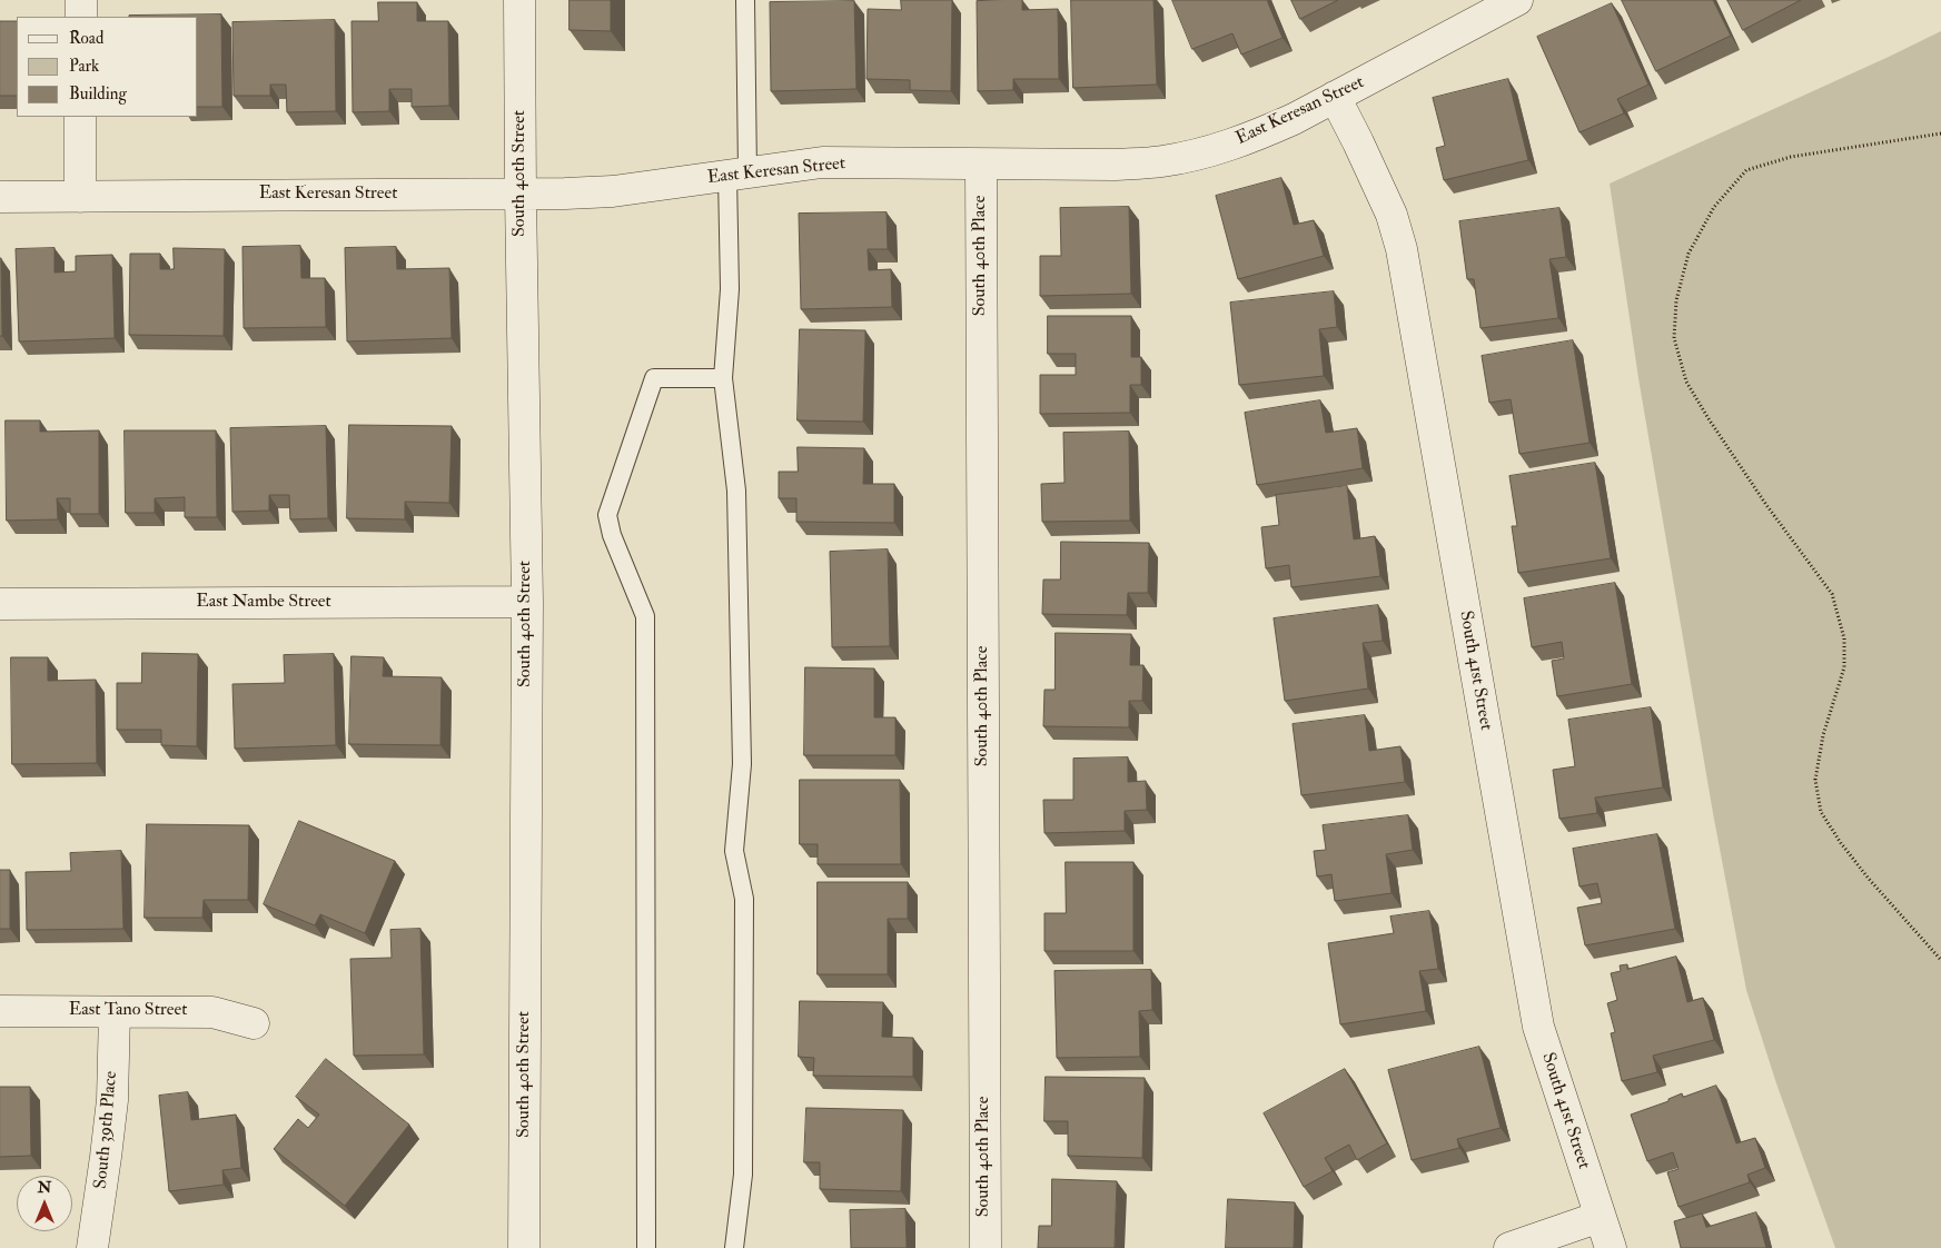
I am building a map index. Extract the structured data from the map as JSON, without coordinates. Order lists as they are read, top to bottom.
{
  "streets": {
    "street": [
      "East Keresan Street",
      "South 40th Street",
      "South 40th Place",
      "East Nambe Street",
      "South 41st Street",
      "East Tano Street",
      "South 39th Place"
    ]
  },
  "crossings": [
    ["East Keresan Street", "South 40th Street"],
    ["East Keresan Street", "South 40th Place"],
    ["East Keresan Street", "South 41st Street"],
    ["South 40th Street", "East Nambe Street"],
    ["East Tano Street", "South 39th Place"]
  ],
  "legend": ["Road", "Park", "Building"],
  "north": "top"
}
